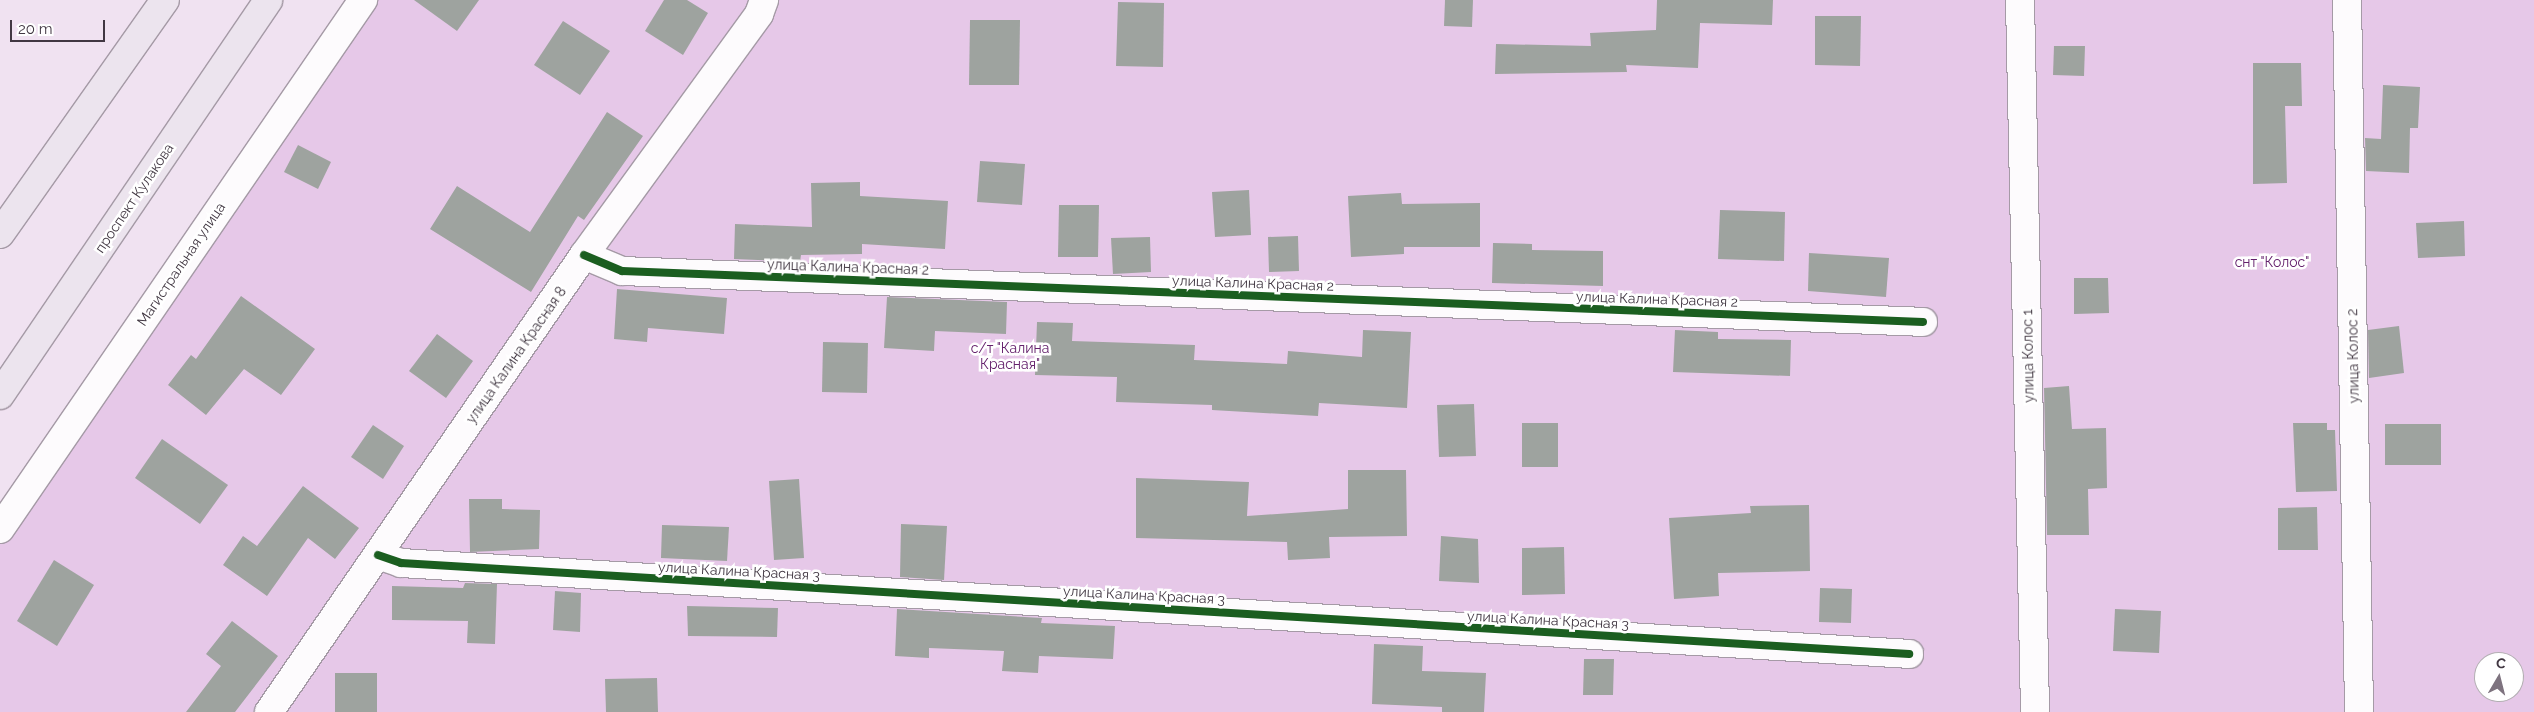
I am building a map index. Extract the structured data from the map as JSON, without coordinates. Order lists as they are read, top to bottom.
{
  "streets": {
    "main road": ["проспект Кулакова"],
    "street": [
      "Магистральная улица",
      "улица Калина Красная 2",
      "улица Калина Красная 8",
      "улица Колос 1",
      "улица Колос 2",
      "улица Калина Красная 3"
    ]
  },
  "crossings": [
    ["улица Калина Красная 2", "улица Калина Красная 8"],
    ["улица Калина Красная 8", "улица Калина Красная 3"]
  ],
  "parks": ["снт \"Колос\"", "с/т \"Калина Красная\""],
  "scale_bar": "20 m",
  "north": "top"
}
